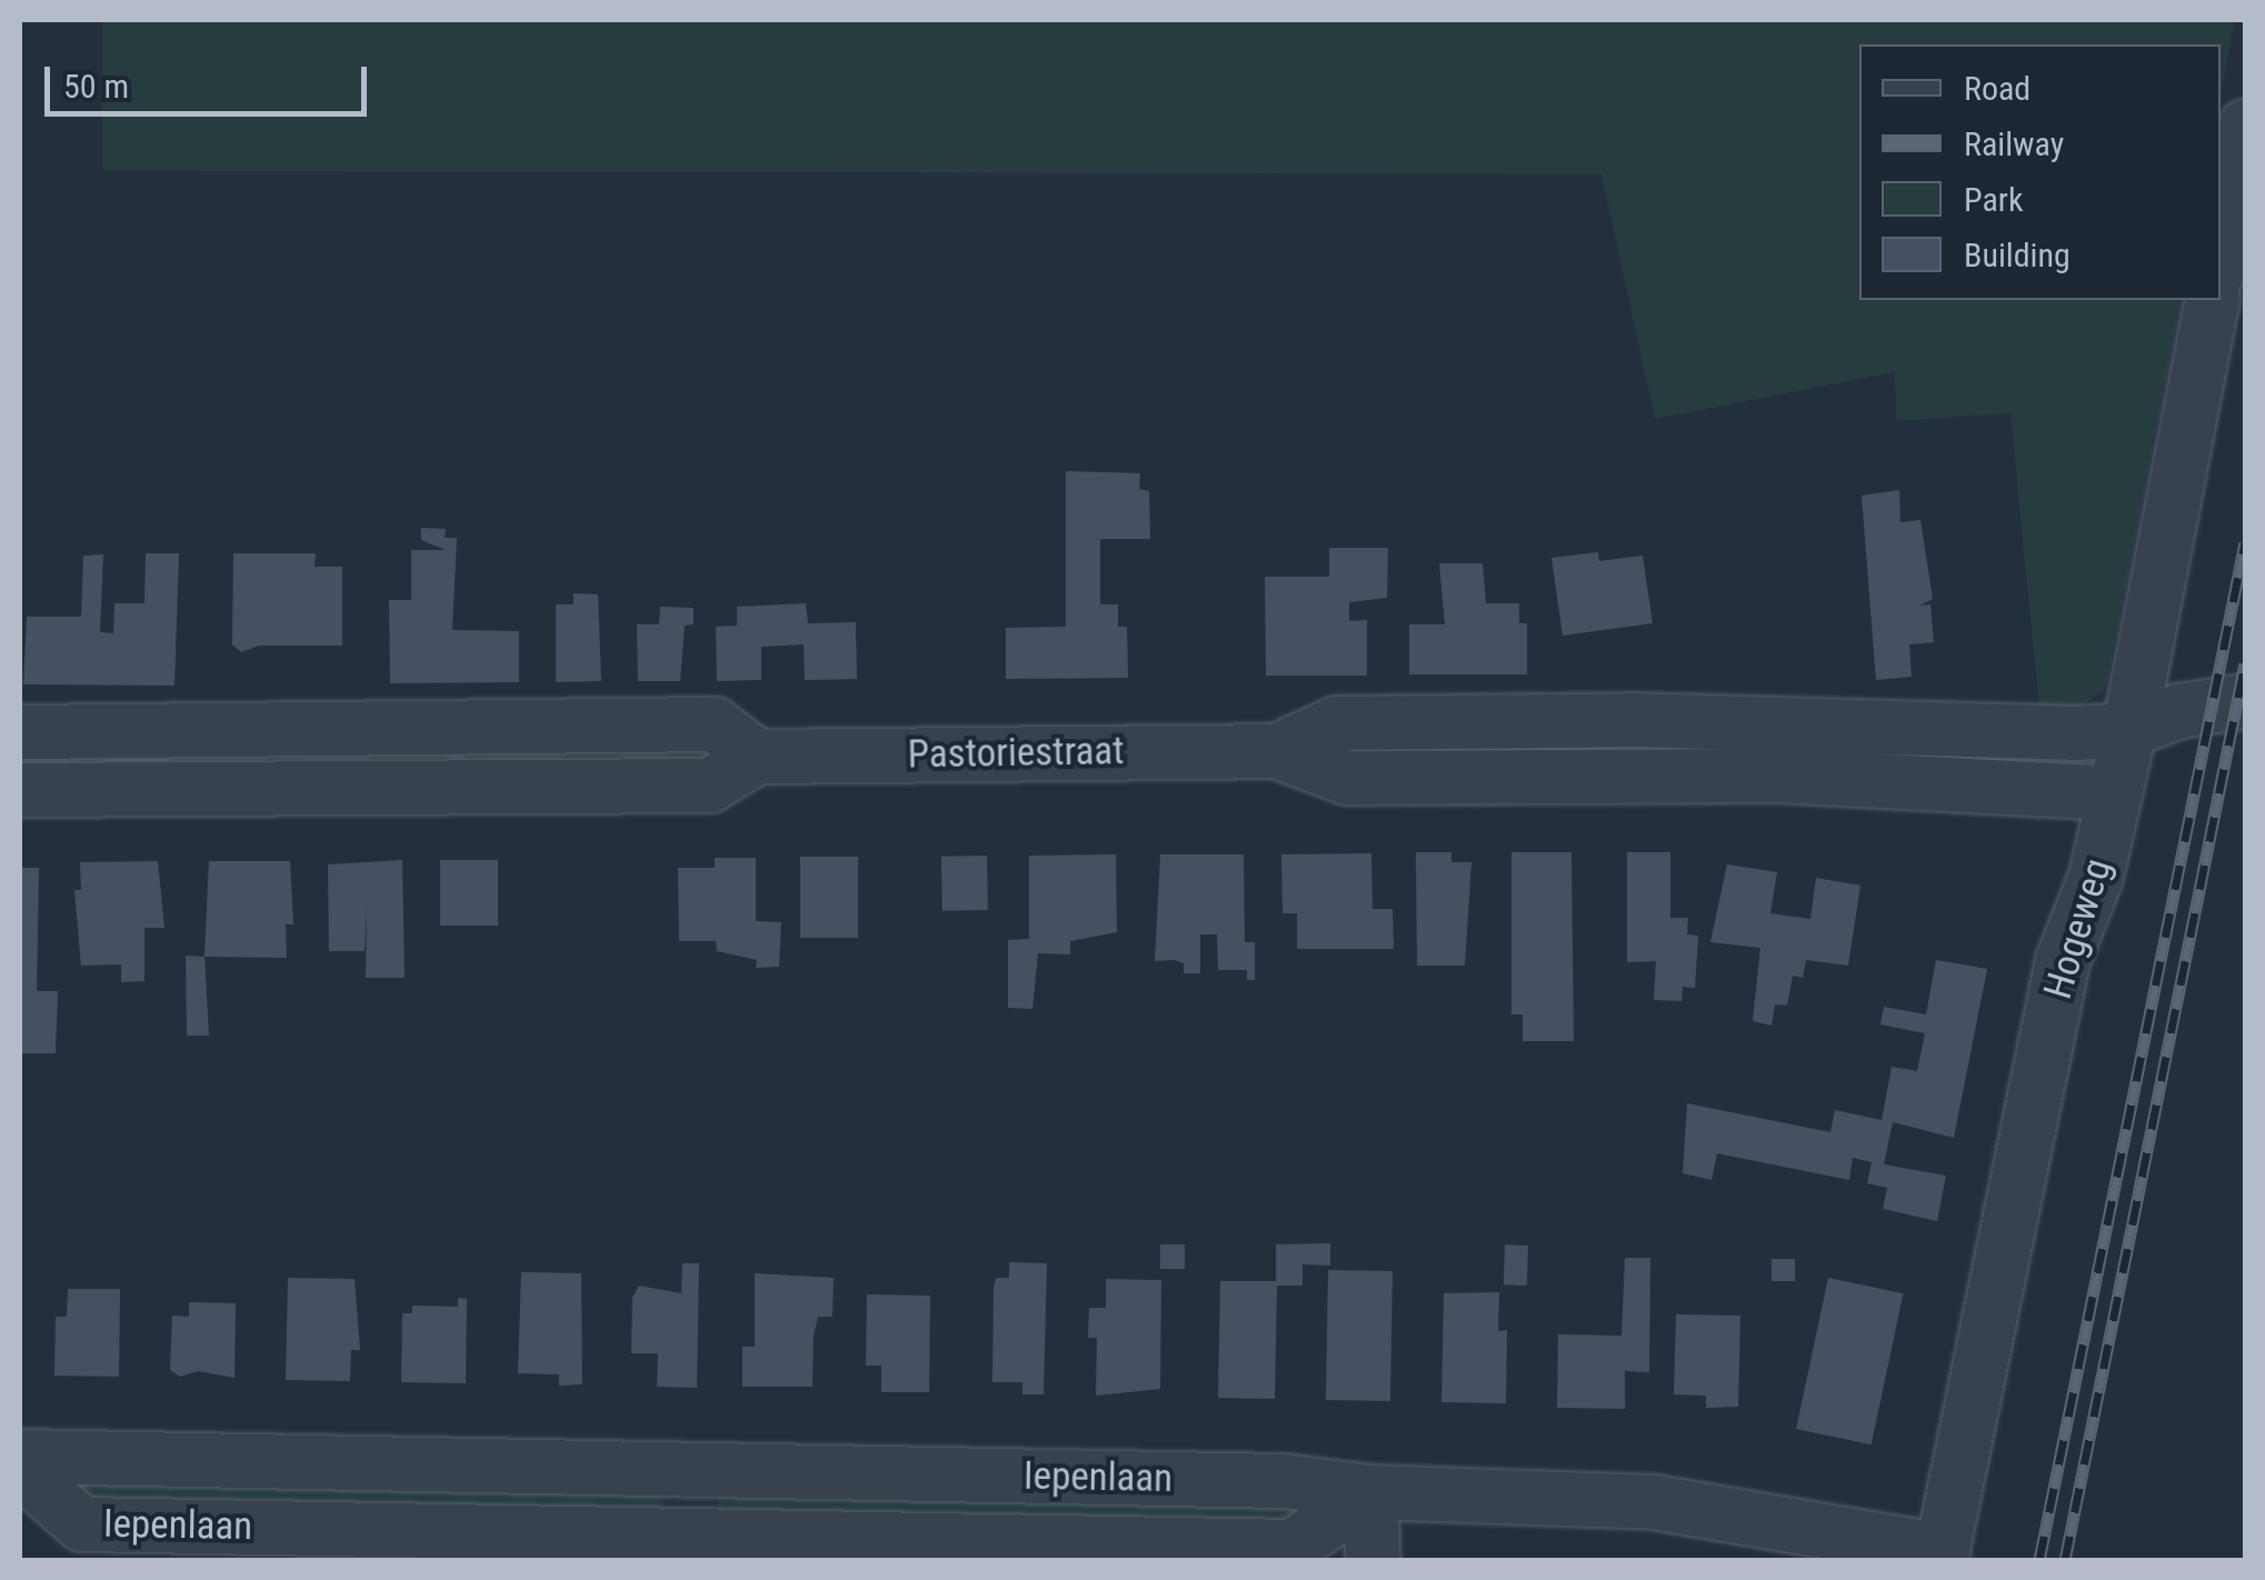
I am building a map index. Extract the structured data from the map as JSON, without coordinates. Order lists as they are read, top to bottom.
{
  "streets": {
    "street": ["Pastoriestraat", "Hogeweg", "Iepenlaan"]
  },
  "crossings": [
    ["Pastoriestraat", "Hogeweg"],
    ["Hogeweg", "Iepenlaan"]
  ],
  "legend": [
    "Road",
    "Railway",
    "Park",
    "Building"
  ],
  "scale_bar": "50 m"
}
